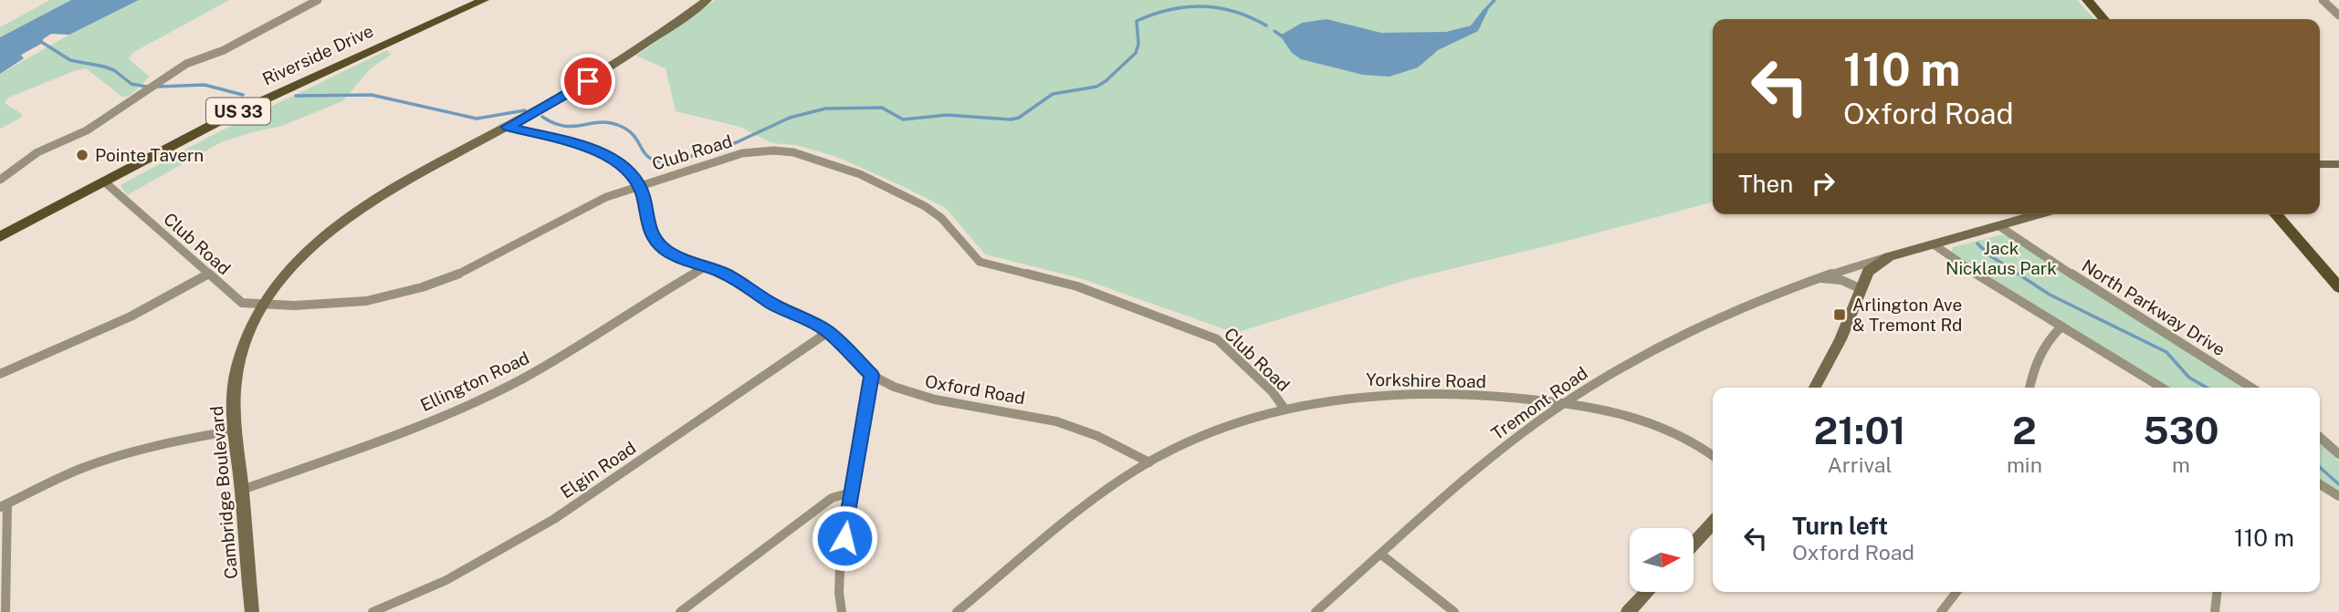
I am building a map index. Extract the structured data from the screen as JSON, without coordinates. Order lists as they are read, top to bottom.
{
  "streets": {
    "main road": ["Riverside Drive", "US 33"],
    "street": [
      "Club Road",
      "North Parkway Drive",
      "Yorkshire Road",
      "Ellington Road",
      "Oxford Road",
      "Tremont Road",
      "Elgin Road",
      "Cambridge Boulevard"
    ]
  },
  "crossings": [
    ["Riverside Drive", "Club Road"],
    ["Club Road", "Yorkshire Road"],
    ["Club Road", "Oxford Road"],
    ["Club Road", "Cambridge Boulevard"],
    ["North Parkway Drive", "Tremont Road"],
    ["Yorkshire Road", "Oxford Road"],
    ["Yorkshire Road", "Tremont Road"],
    ["Ellington Road", "Oxford Road"],
    ["Ellington Road", "Cambridge Boulevard"],
    ["Oxford Road", "Elgin Road"],
    ["Oxford Road", "Cambridge Boulevard"]
  ],
  "parks": ["Jack Nicklaus Park"],
  "places": {
    "other": ["Pointe Tavern"],
    "transit": ["Arlington Ave & Tremont Rd"]
  },
  "north": "right",
  "page": {
    "turn": ["110 m", "Oxford Road"],
    "then": "Then",
    "eta": [
      "21:01",
      "Arrival",
      "2",
      "min",
      "530",
      "m"
    ],
    "list": [
      {
        "name": "Turn left",
        "note": "Oxford Road",
        "value": "110 m"
      }
    ]
  }
}
